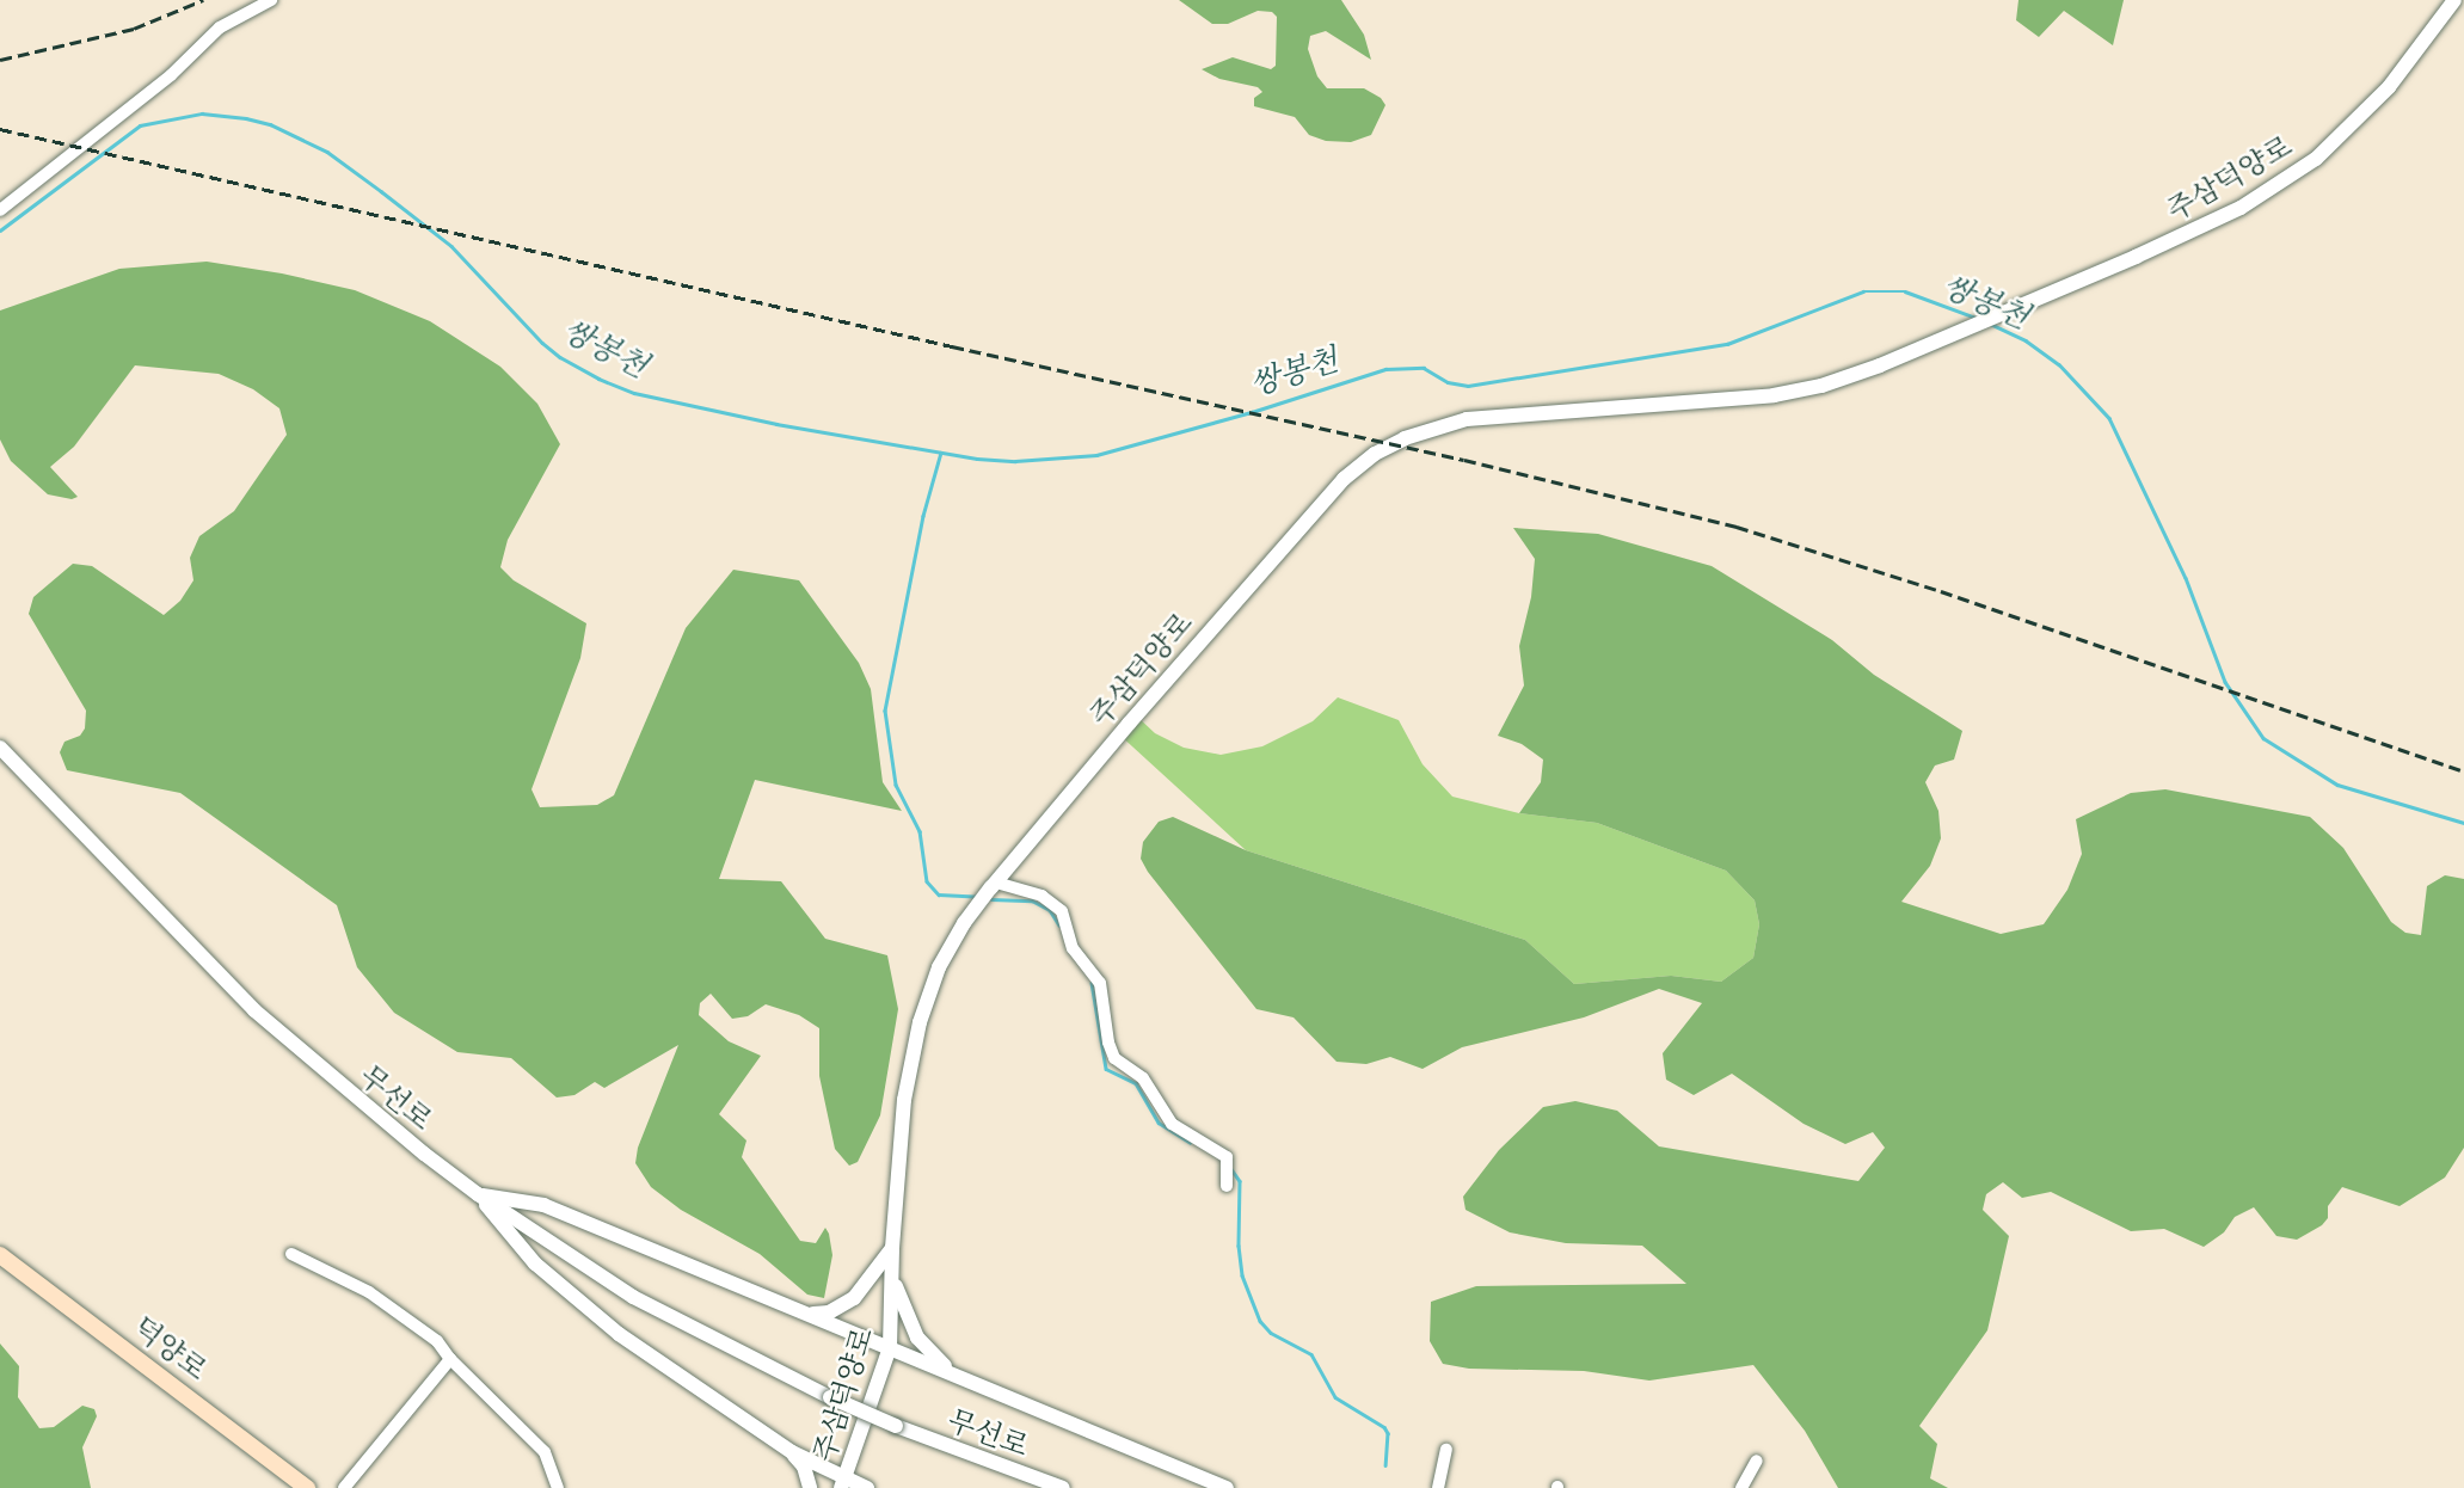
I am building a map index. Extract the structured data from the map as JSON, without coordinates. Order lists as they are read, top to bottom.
{
  "streets": {
    "main road": ["덕양로"],
    "street": ["주삼덕양로", "무선로"]
  },
  "water": ["쌍봉천"]
}
